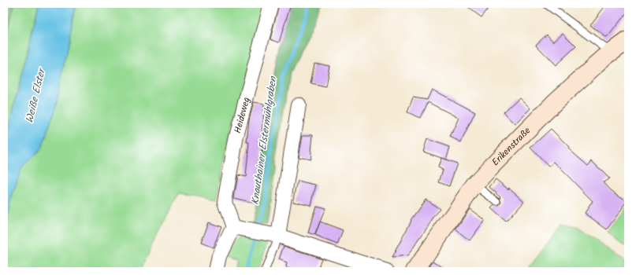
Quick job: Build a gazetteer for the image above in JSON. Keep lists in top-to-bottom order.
{
  "streets": {
    "street": ["Heideweg", "Erikenstraße"]
  },
  "water": ["Weiße Elster", "Knauthainer Elstermühlgraben"]
}
